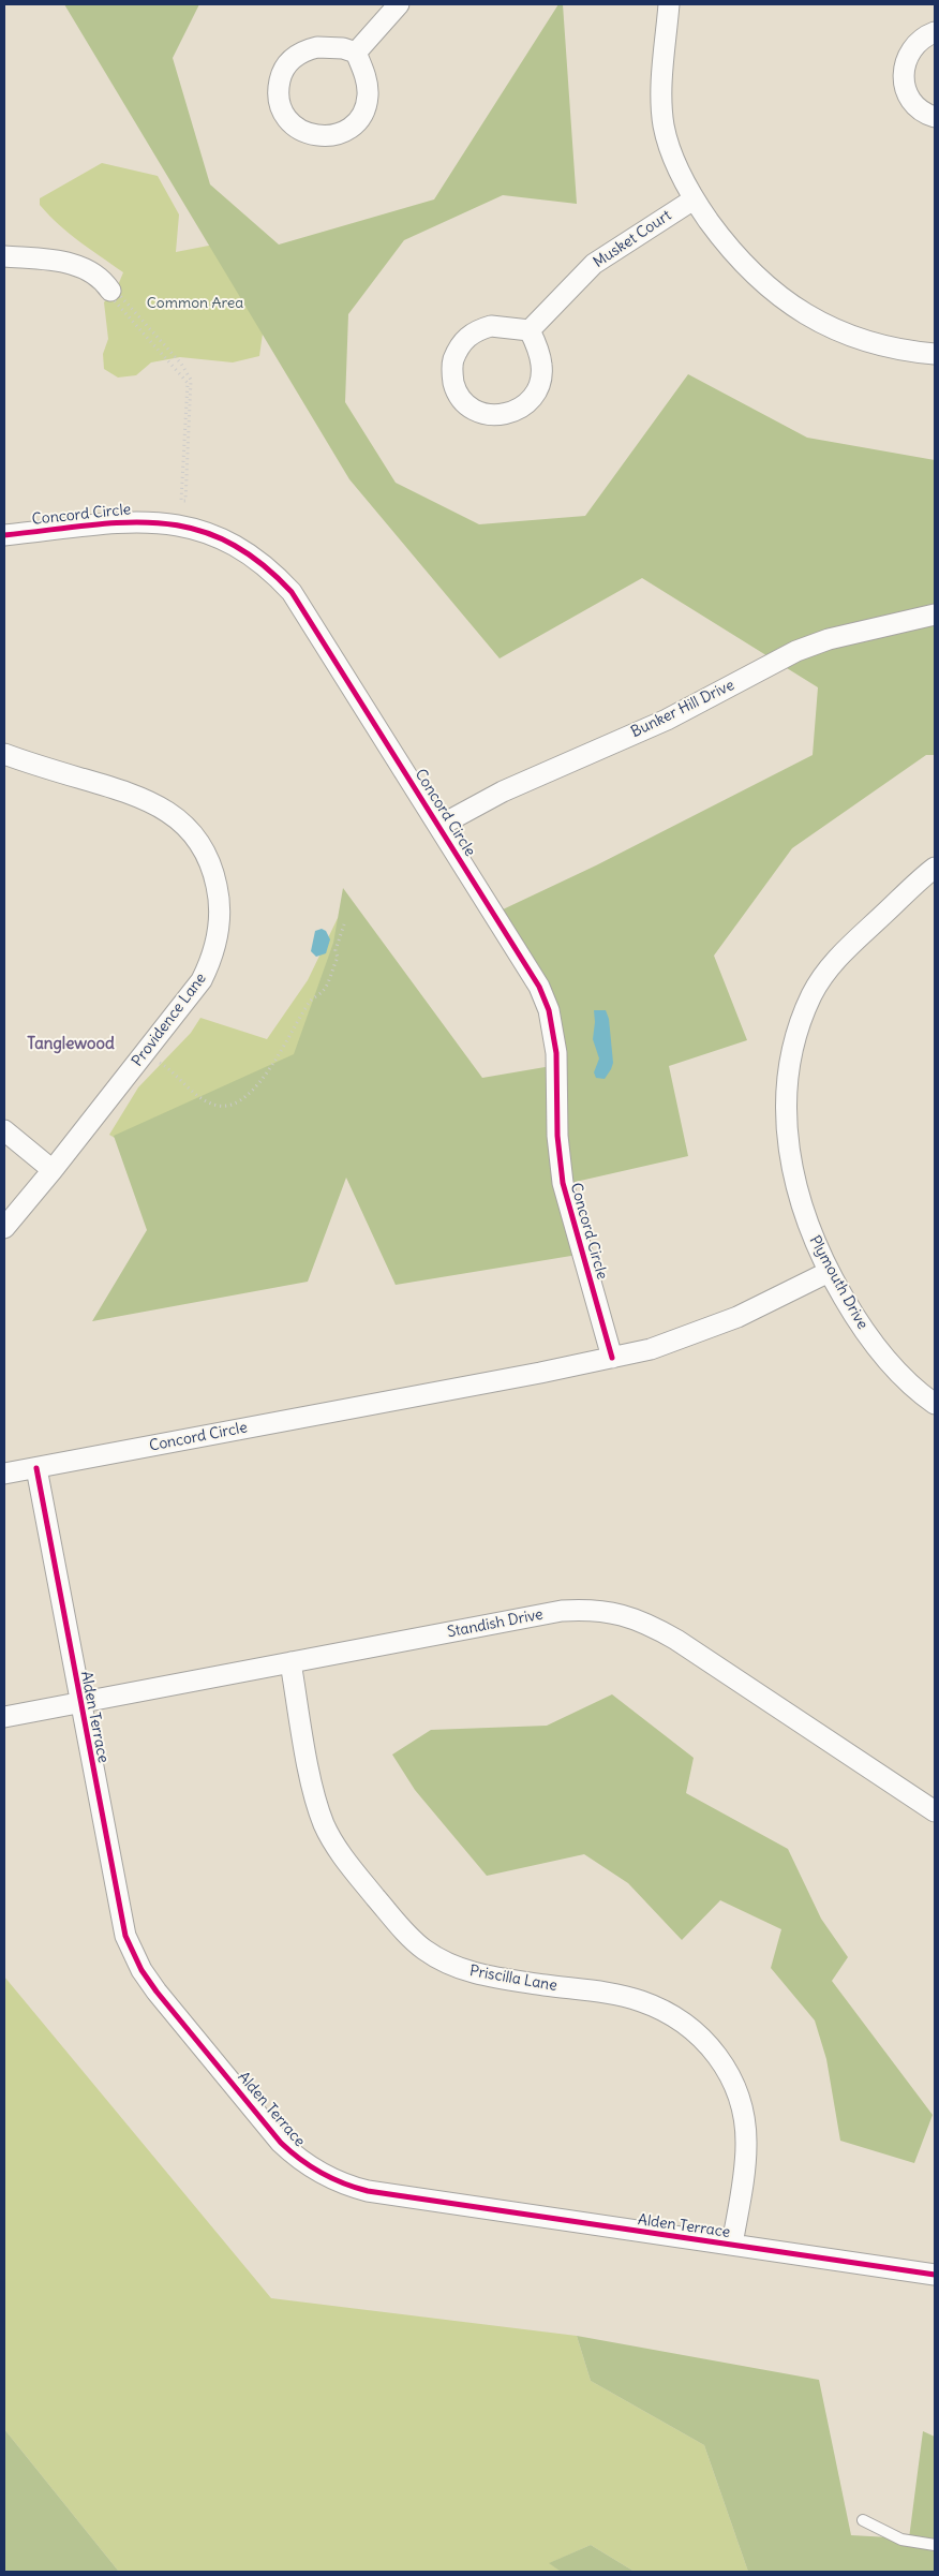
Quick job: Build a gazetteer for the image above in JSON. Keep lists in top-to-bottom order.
{
  "streets": {
    "street": [
      "Musket Court",
      "Concord Circle",
      "Bunker Hill Drive",
      "Providence Lane",
      "Plymouth Drive",
      "Standish Drive",
      "Alden Terrace",
      "Priscilla Lane"
    ]
  },
  "crossings": [
    ["Concord Circle", "Bunker Hill Drive"],
    ["Concord Circle", "Plymouth Drive"],
    ["Concord Circle", "Alden Terrace"],
    ["Standish Drive", "Alden Terrace"],
    ["Standish Drive", "Priscilla Lane"],
    ["Alden Terrace", "Priscilla Lane"]
  ],
  "districts": ["Tanglewood"],
  "parks": ["Common Area"]
}
